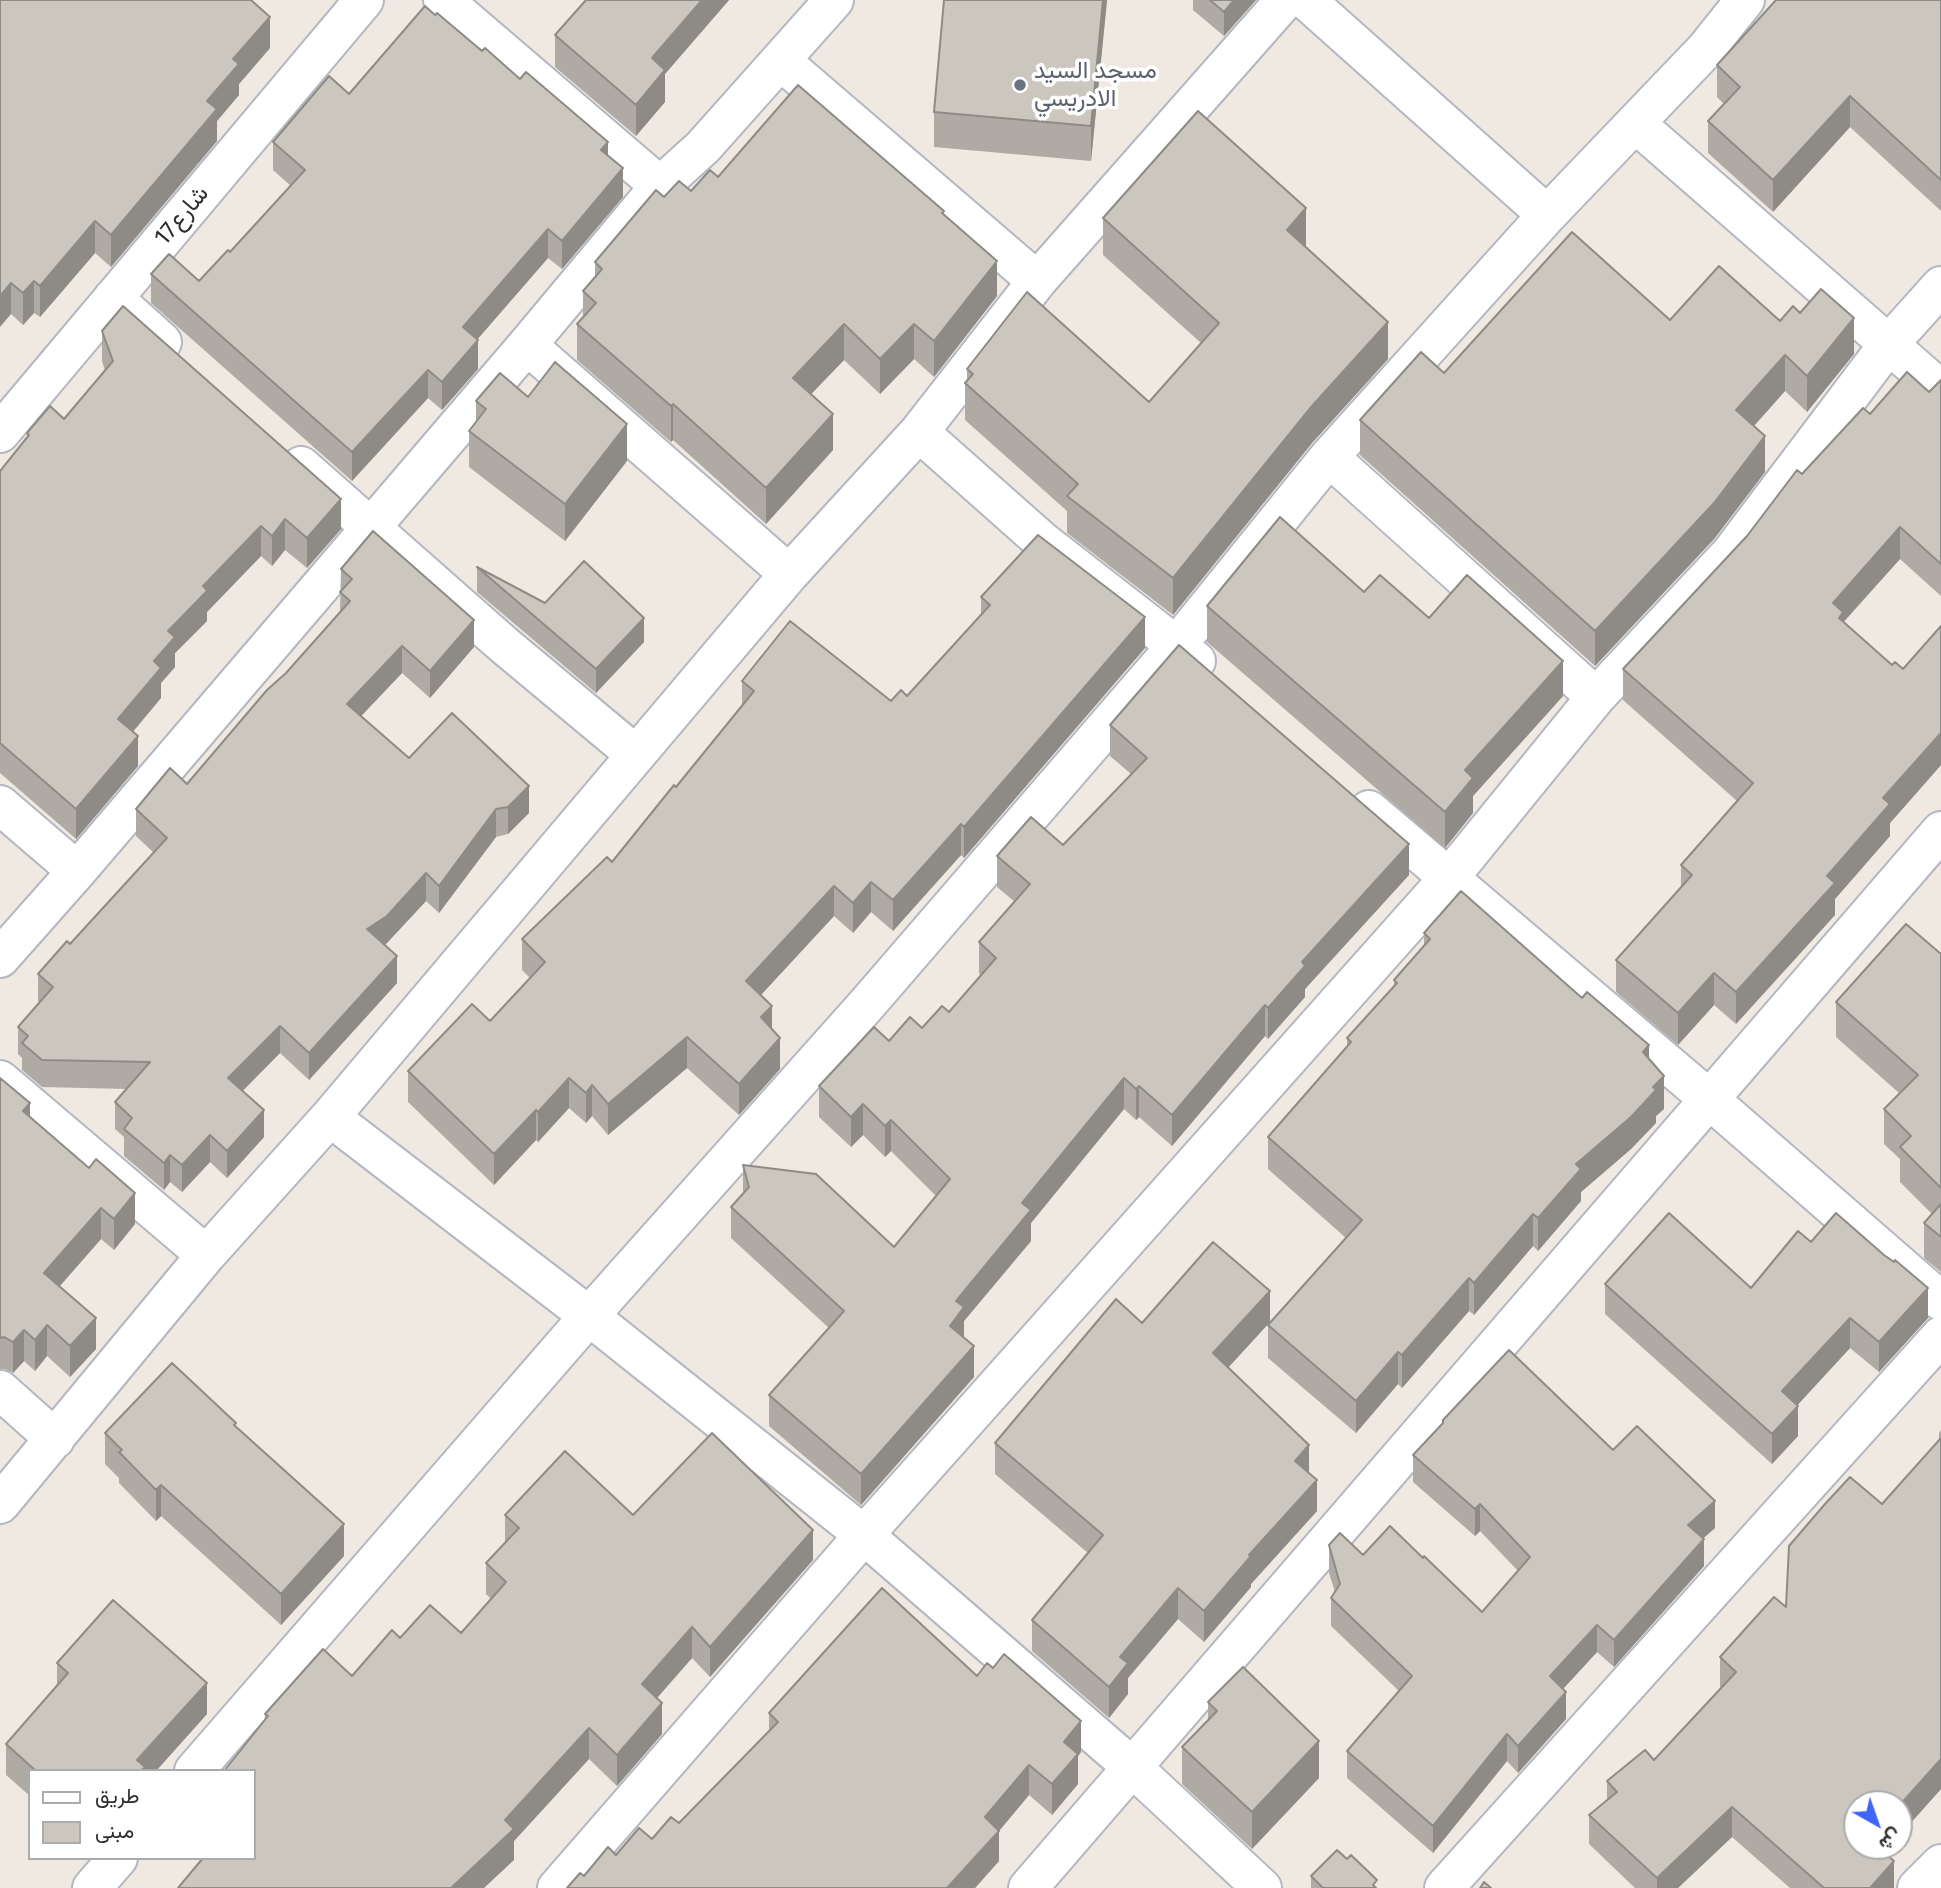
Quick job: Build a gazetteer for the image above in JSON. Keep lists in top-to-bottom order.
{
  "streets": {
    "street": ["شارع17"]
  },
  "places": ["مسجد السيد الادريسي"],
  "legend": ["طريق", "مبنى"],
  "north": "bottom right"
}
